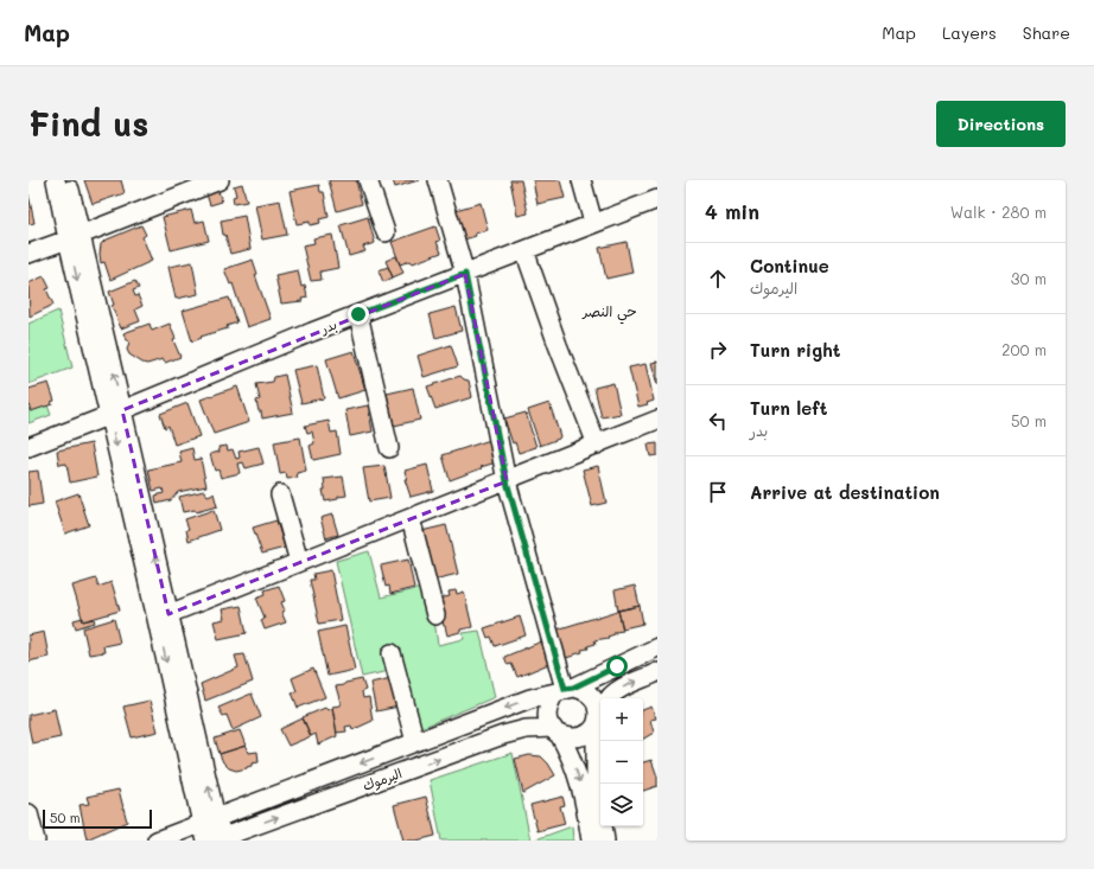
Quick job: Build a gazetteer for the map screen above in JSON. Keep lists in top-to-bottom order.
{
  "streets": {
    "street": ["بدر", "اليرموك"]
  },
  "districts": ["حي النصر"],
  "scale_bar": "50 m",
  "page": {
    "header": "Map",
    "nav": ["Map", "Layers", "Share"],
    "buttons": "Directions",
    "title": "Find us",
    "heading": ["4 min", "Walk · 280 m"],
    "list": [
      ["Continue", "اليرموك", "30 m"],
      ["Turn right", "200 m"],
      ["Turn left", "بدر", "50 m"],
      "Arrive at destination"
    ],
    "map_buttons": ["+", "−"],
    "scale": "50 m"
  }
}
